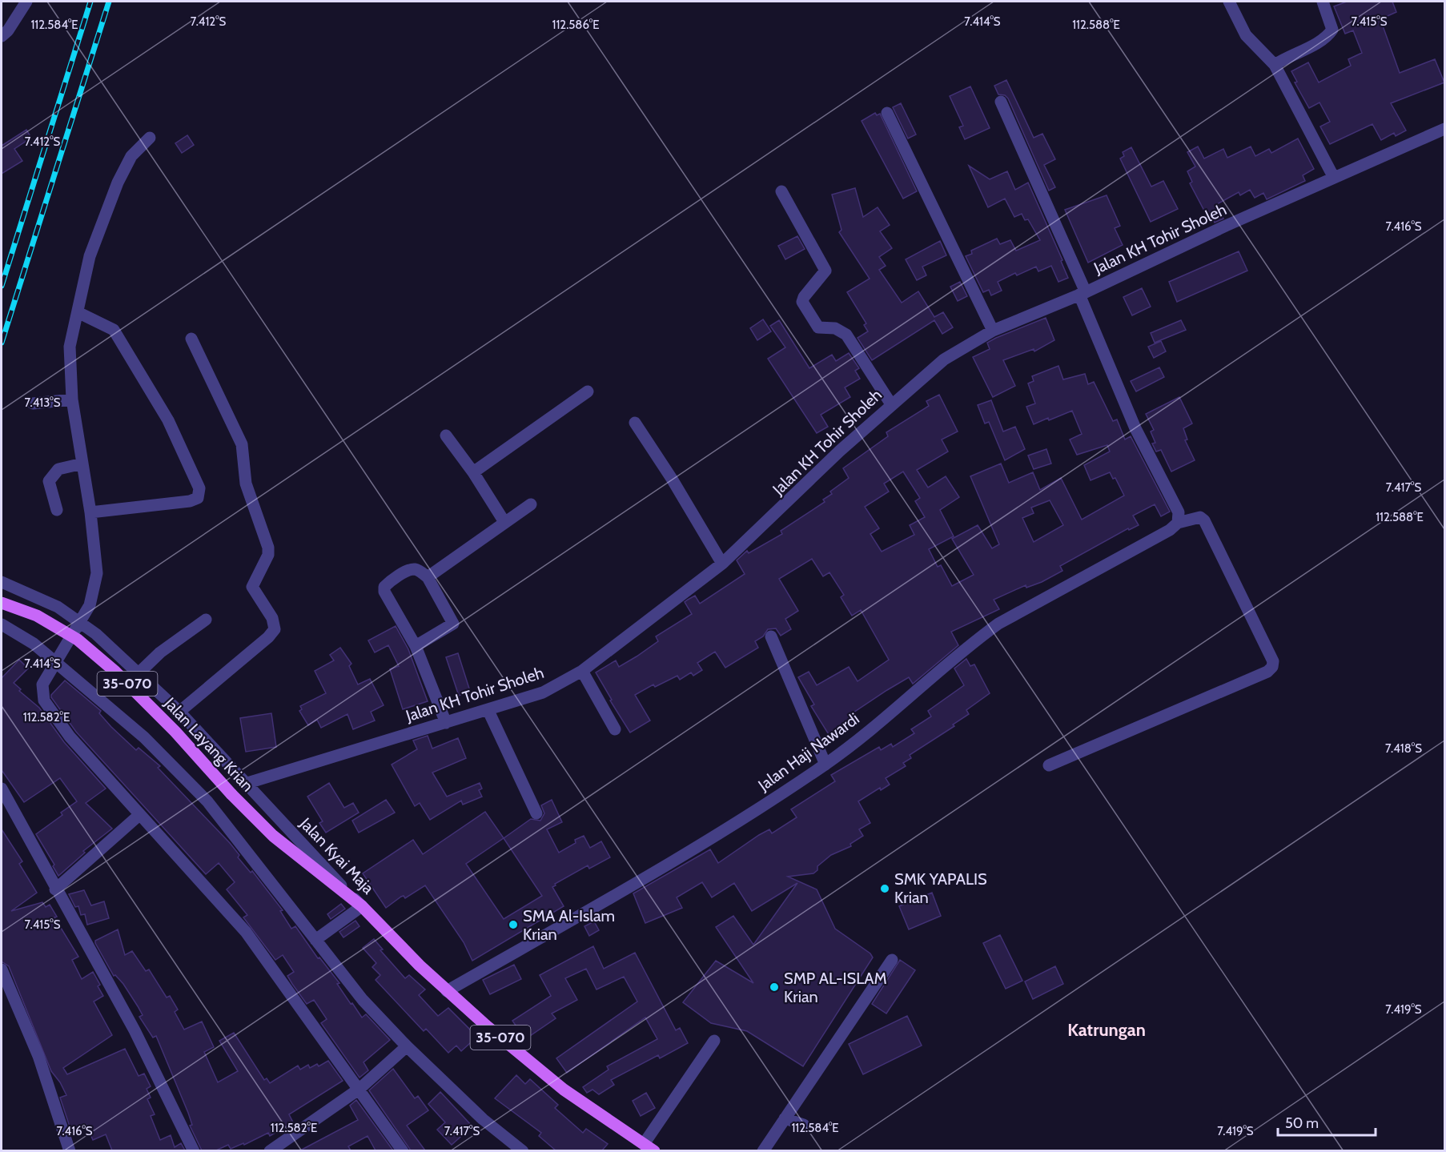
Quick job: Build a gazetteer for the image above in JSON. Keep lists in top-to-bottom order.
{
  "streets": {
    "main road": ["35-070", "Jalan Layang Krian", "Jalan Kyai Maja"],
    "street": ["Jalan KH Tohir Sholeh", "Jalan Haji Nawardi"]
  },
  "crossings": [
    ["Jalan KH Tohir Sholeh", "Jalan Kyai Maja"],
    ["Jalan Layang Krian", "Jalan Kyai Maja"],
    ["Jalan Haji Nawardi", "Jalan Kyai Maja"]
  ],
  "districts": ["Katrungan"],
  "places": ["SMK YAPALIS Krian", "SMA Al-Islam Krian", "SMP AL-ISLAM Krian"],
  "scale_bar": "50 m",
  "coordinates": [
    "7.412°S",
    "7.414°S",
    "7.415°S",
    "112.584°E",
    "112.586°E",
    "112.588°E",
    "7.416°S",
    "7.413°S",
    "7.417°S",
    "112.582°E",
    "7.418°S",
    "7.419°S"
  ]
}
